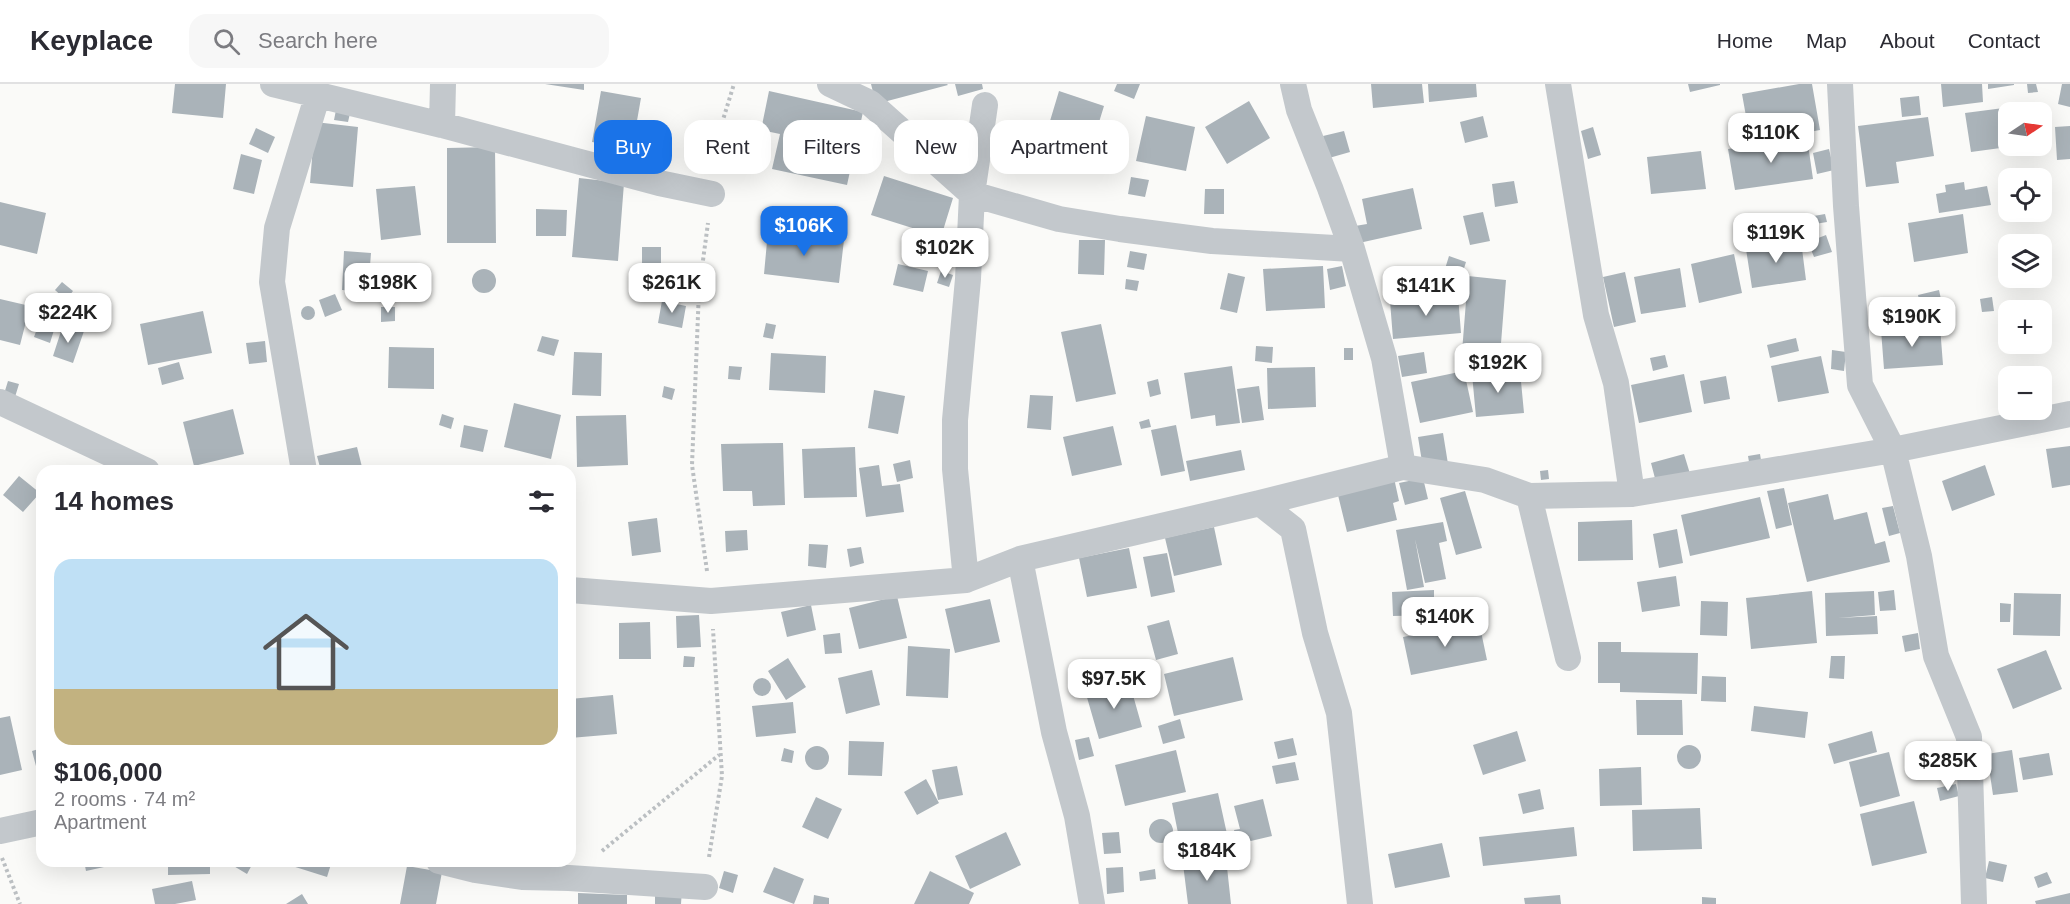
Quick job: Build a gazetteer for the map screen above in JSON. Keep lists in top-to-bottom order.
{
  "north": "right",
  "page": {
    "header": "Keyplace",
    "search": "Search here",
    "nav": [
      "Home",
      "Map",
      "About",
      "Contact"
    ],
    "map_buttons": ["+", "−"],
    "price": [
      "$110K",
      "$106K",
      "$119K",
      "$102K",
      "$198K",
      "$261K",
      "$141K",
      "$224K",
      "$190K",
      "$192K",
      "$140K",
      "$97.5K",
      "$285K",
      "$184K"
    ],
    "chip": [
      "Buy",
      "Rent",
      "Filters",
      "New",
      "Apartment"
    ],
    "heading": "14 homes",
    "list": [
      {
        "name": "$106,000",
        "note": "2 rooms · 74 m² · Apartment"
      }
    ]
  }
}
